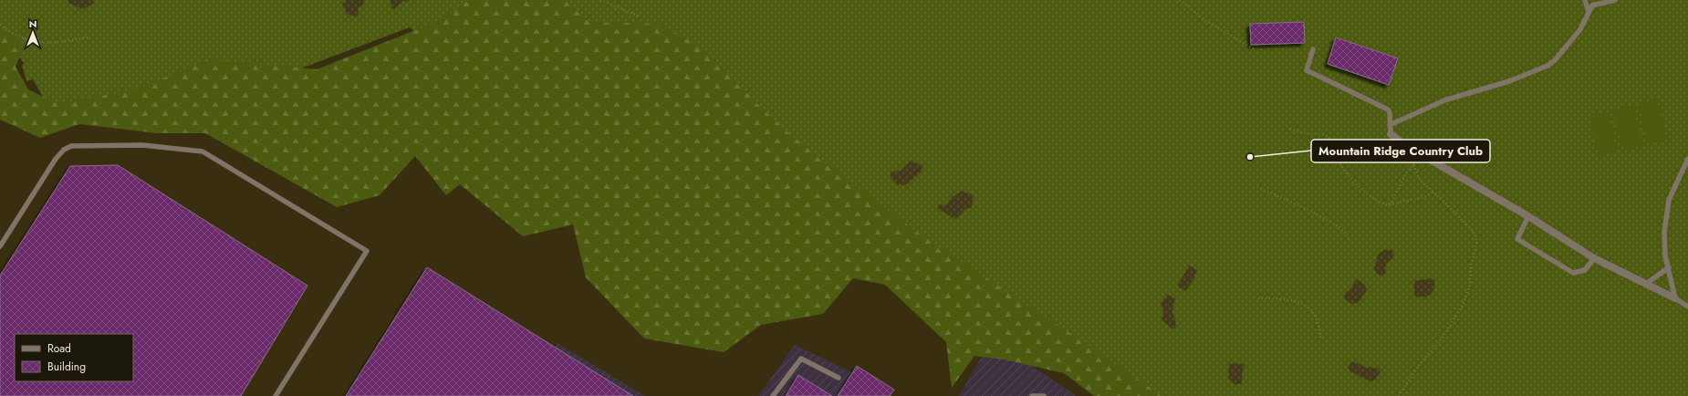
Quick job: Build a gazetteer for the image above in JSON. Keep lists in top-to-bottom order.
{
  "places": ["Mountain Ridge Country Club"],
  "legend": ["Road", "Building"],
  "north": "top"
}
